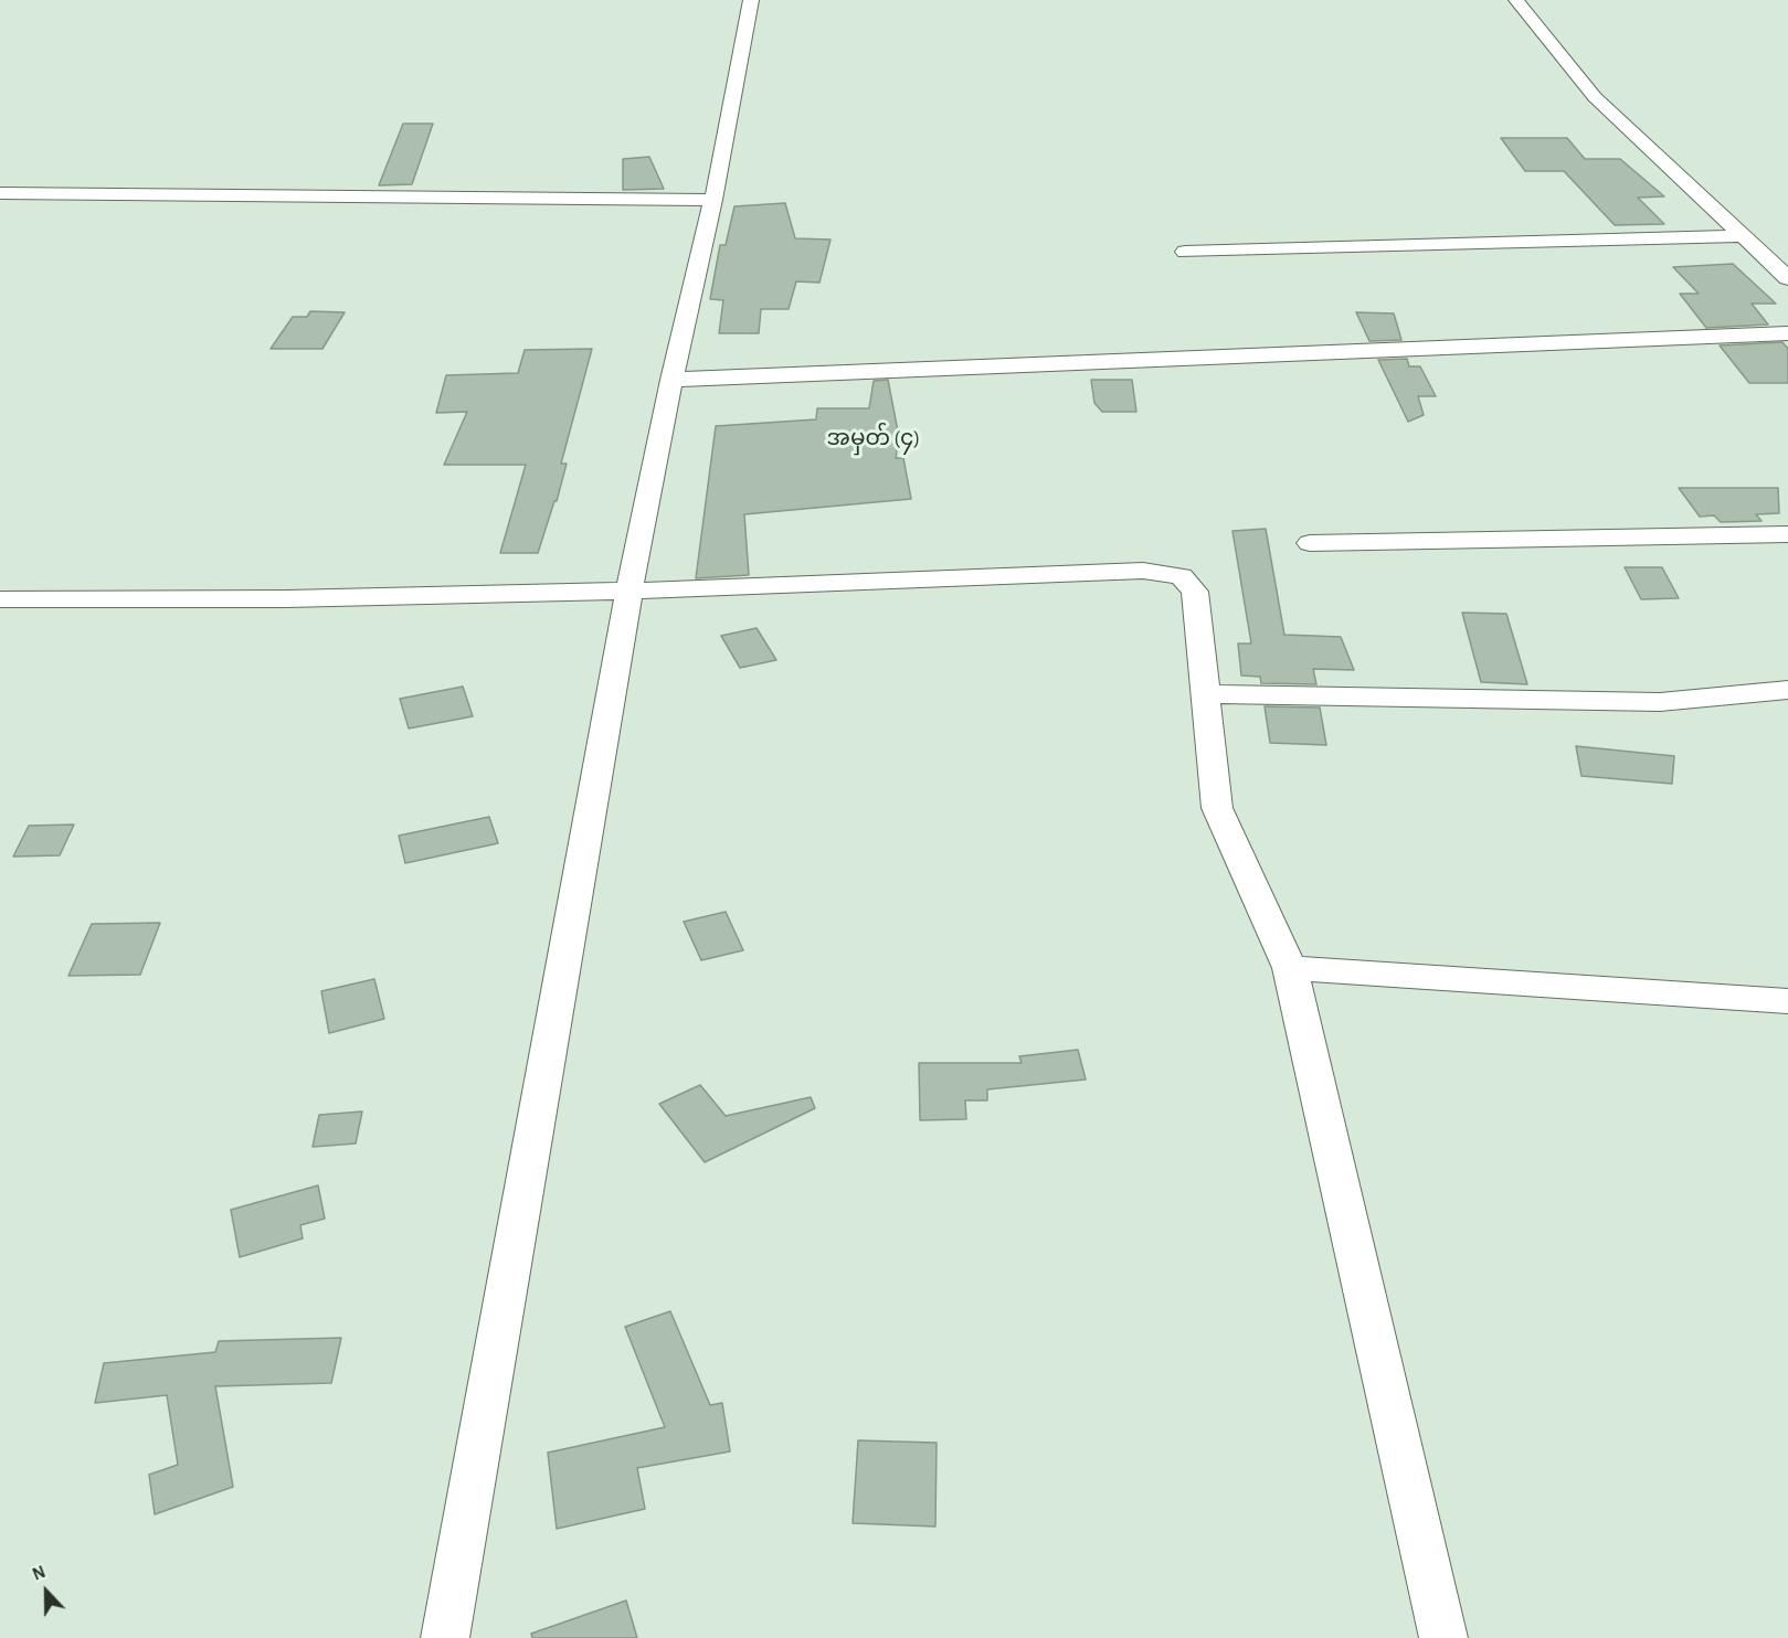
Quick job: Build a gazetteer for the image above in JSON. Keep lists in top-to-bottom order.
{
  "districts": ["အမှတ် (၄)"],
  "north": "top"
}
